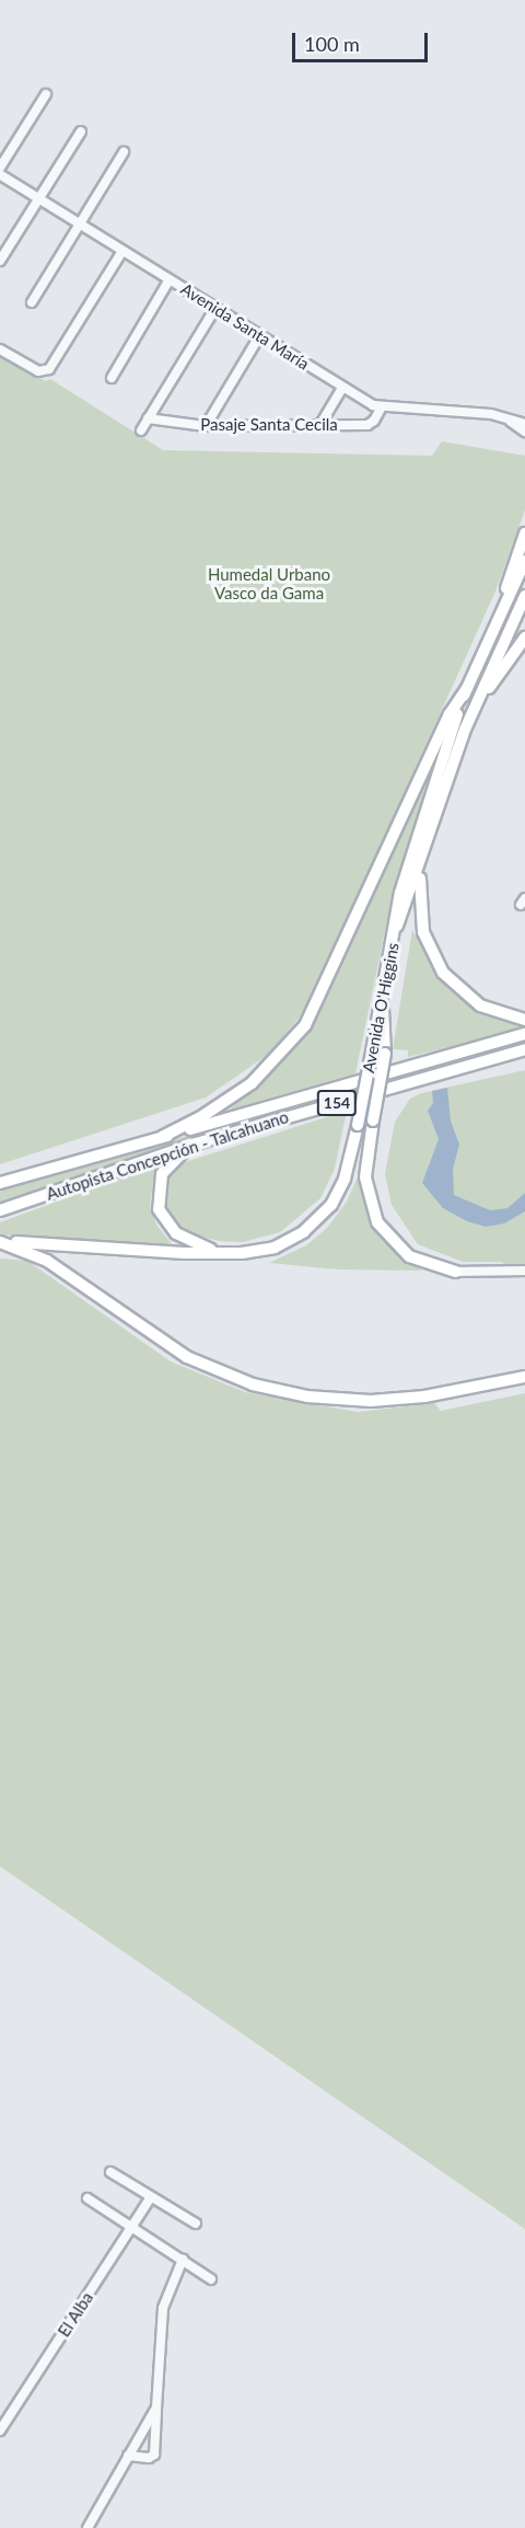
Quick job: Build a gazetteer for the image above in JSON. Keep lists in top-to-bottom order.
{
  "streets": {
    "main road": ["Avenida O'Higgins", "154", "Autopista Concepción - Talcahuano"],
    "street": ["Avenida Santa María", "Pasaje Santa Cecila", "El Alba"]
  },
  "crossings": [
    ["Avenida Santa María", "Pasaje Santa Cecila"]
  ],
  "parks": ["Humedal Urbano Vasco da Gama"],
  "scale_bar": "100 m"
}
